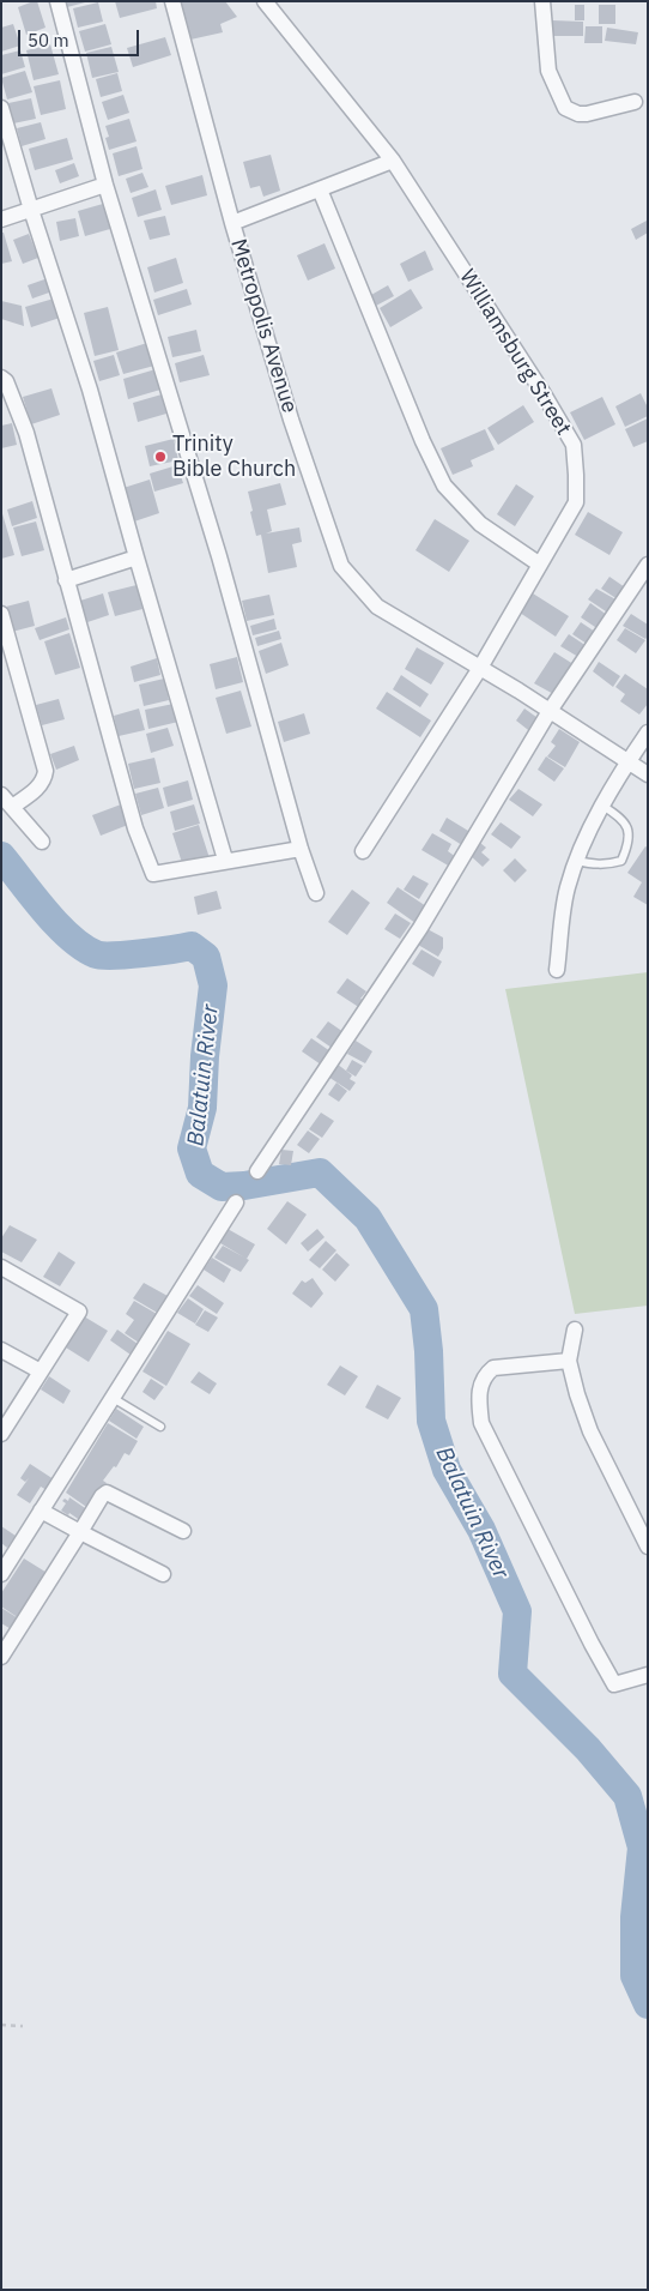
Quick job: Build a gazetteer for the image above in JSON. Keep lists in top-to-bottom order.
{
  "streets": {
    "street": ["Metropolis Avenue", "Williamsburg Street"]
  },
  "crossings": [
    ["Metropolis Avenue", "Williamsburg Street"]
  ],
  "water": ["Balatuin River"],
  "places": ["Trinity Bible Church"],
  "scale_bar": "50 m"
}
